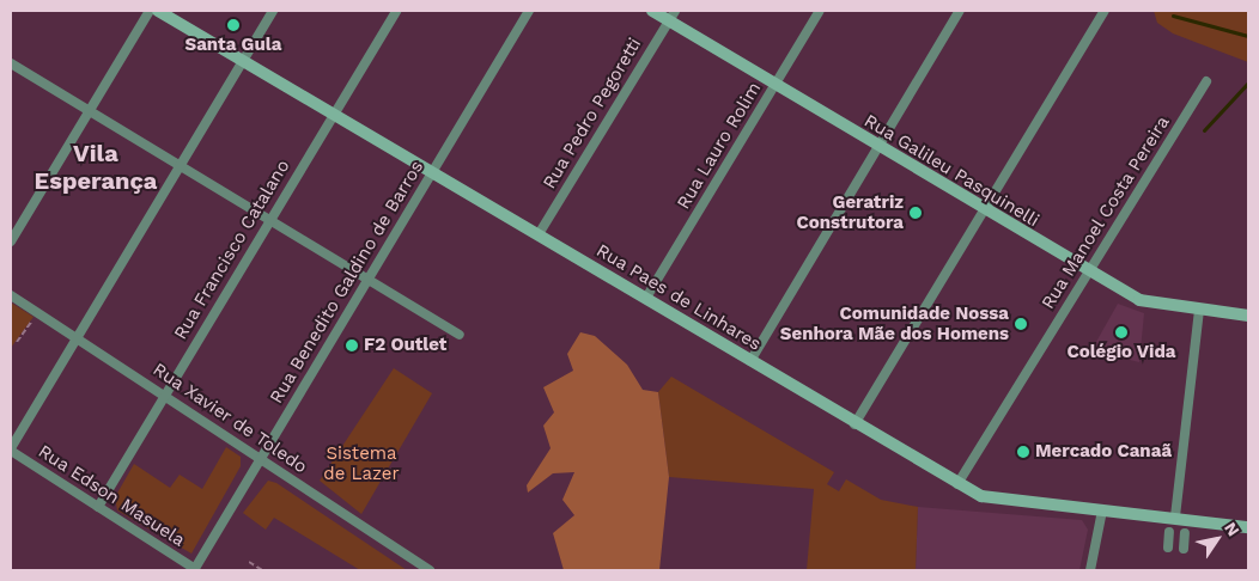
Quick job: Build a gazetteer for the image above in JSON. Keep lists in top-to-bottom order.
{
  "streets": {
    "street": [
      "Rua Pedro Pegoretti",
      "Rua Lauro Rolim",
      "Rua Galileu Pasquinelli",
      "Rua Manoel Costa Pereira",
      "Rua Francisco Catalano",
      "Rua Benedito Galdino de Barros",
      "Rua Paes de Linhares",
      "Rua Xavier de Toledo",
      "Rua Edson Masuela"
    ]
  },
  "crossings": [
    ["Rua Pedro Pegoretti", "Rua Galileu Pasquinelli"],
    ["Rua Pedro Pegoretti", "Rua Paes de Linhares"],
    ["Rua Lauro Rolim", "Rua Galileu Pasquinelli"],
    ["Rua Lauro Rolim", "Rua Paes de Linhares"],
    ["Rua Galileu Pasquinelli", "Rua Manoel Costa Pereira"],
    ["Rua Manoel Costa Pereira", "Rua Paes de Linhares"],
    ["Rua Francisco Catalano", "Rua Paes de Linhares"],
    ["Rua Francisco Catalano", "Rua Xavier de Toledo"],
    ["Rua Francisco Catalano", "Rua Edson Masuela"],
    ["Rua Benedito Galdino de Barros", "Rua Paes de Linhares"],
    ["Rua Benedito Galdino de Barros", "Rua Xavier de Toledo"],
    ["Rua Benedito Galdino de Barros", "Rua Edson Masuela"]
  ],
  "districts": ["Vila Esperança"],
  "parks": ["Sistema de Lazer"],
  "places": [
    "Santa Gula",
    "Geratriz Construtora",
    "Comunidade Nossa Senhora Mãe dos Homens",
    "Colégio Vida",
    "F2 Outlet",
    "Mercado Canaã"
  ],
  "north": "top right"
}
